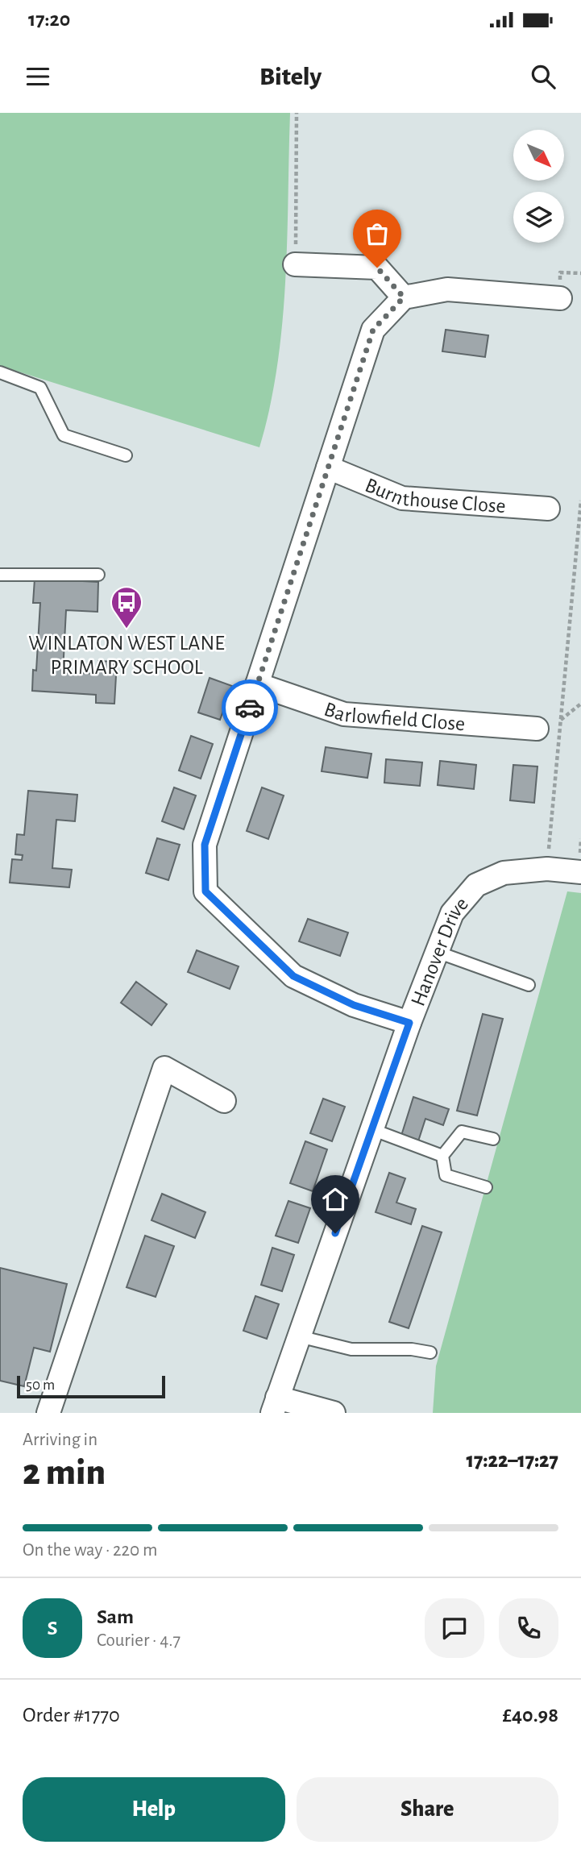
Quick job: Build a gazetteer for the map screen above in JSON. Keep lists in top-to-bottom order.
{
  "streets": {
    "street": ["Burnthouse Close", "Barlowfield Close", "Hanover Drive"]
  },
  "places": {
    "bus stop": ["WINLATON WEST LANE PRIMARY SCHOOL"]
  },
  "scale_bar": "50 m",
  "north": "bottom right",
  "page": {
    "status": "17:20",
    "header": "Bitely",
    "scale": "50 m",
    "heading": ["2 min", "Arriving in", "17:22–17:27"],
    "panel": [
      "Sam",
      "Courier · 4.7",
      "Order #1770",
      "£40.98"
    ],
    "bar": "On the way · 220 m",
    "round": "S",
    "buttons": ["Help", "Share"]
  }
}
